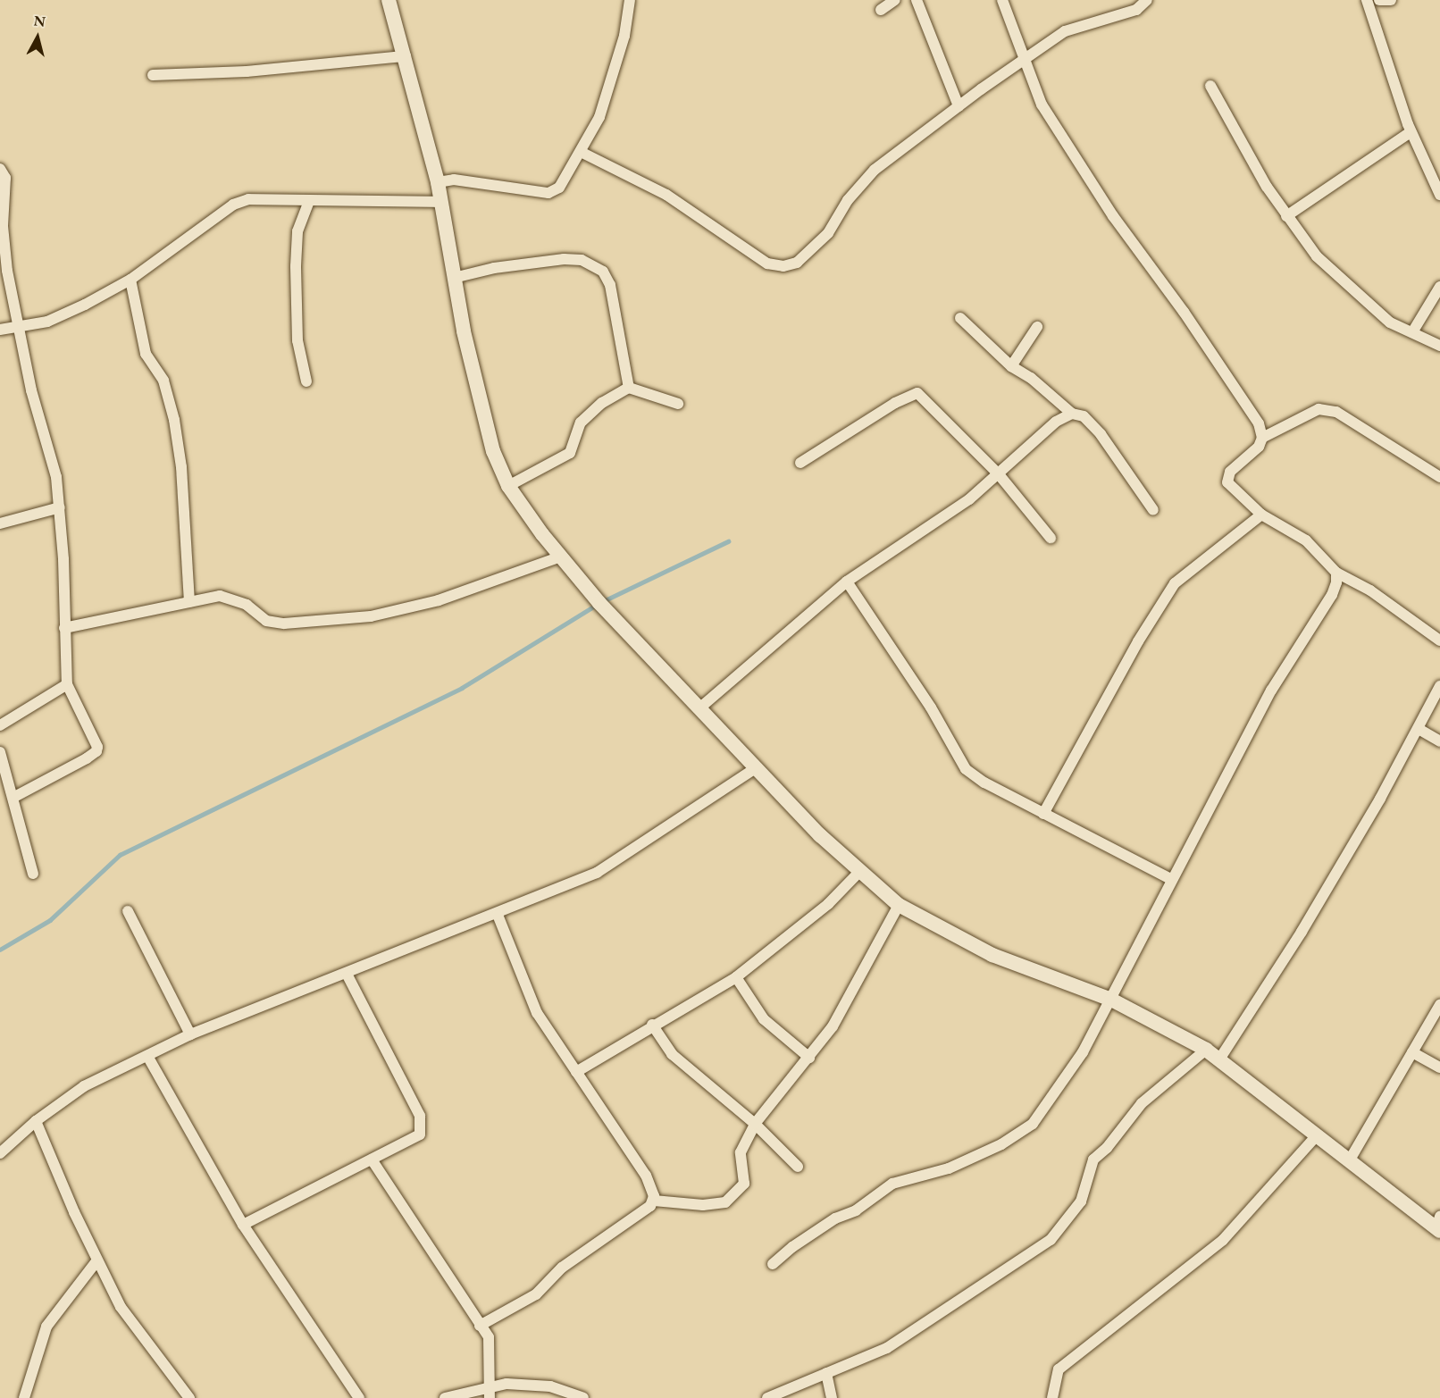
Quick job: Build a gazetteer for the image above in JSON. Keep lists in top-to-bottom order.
{
  "north": "top"
}
